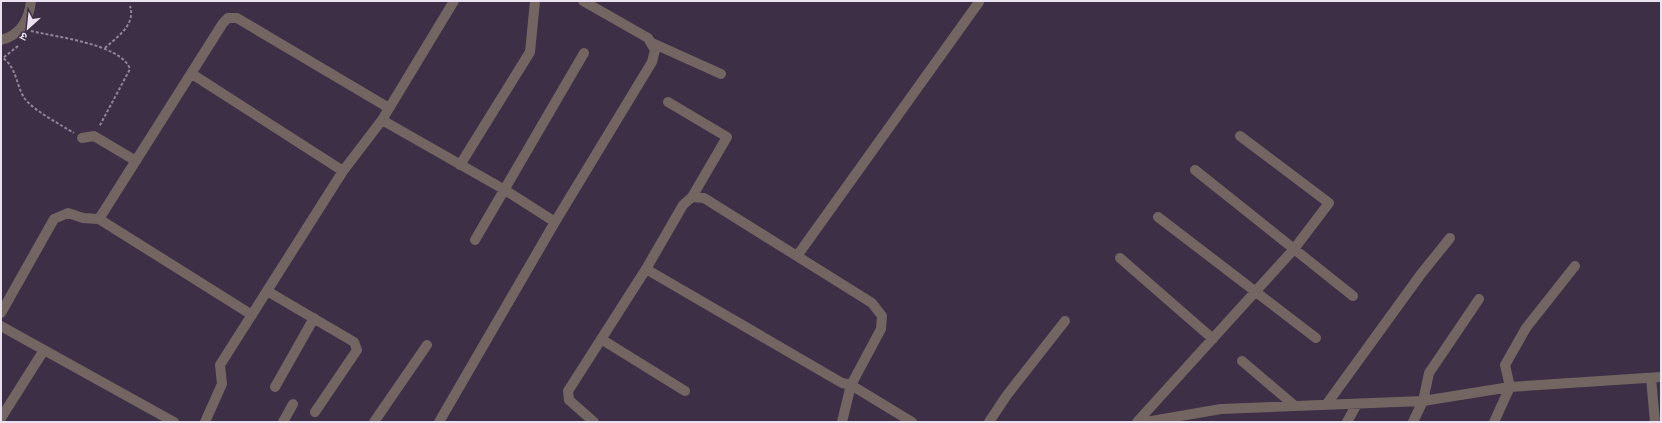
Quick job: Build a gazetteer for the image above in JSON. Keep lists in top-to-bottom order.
{
  "north": "bottom left"
}
